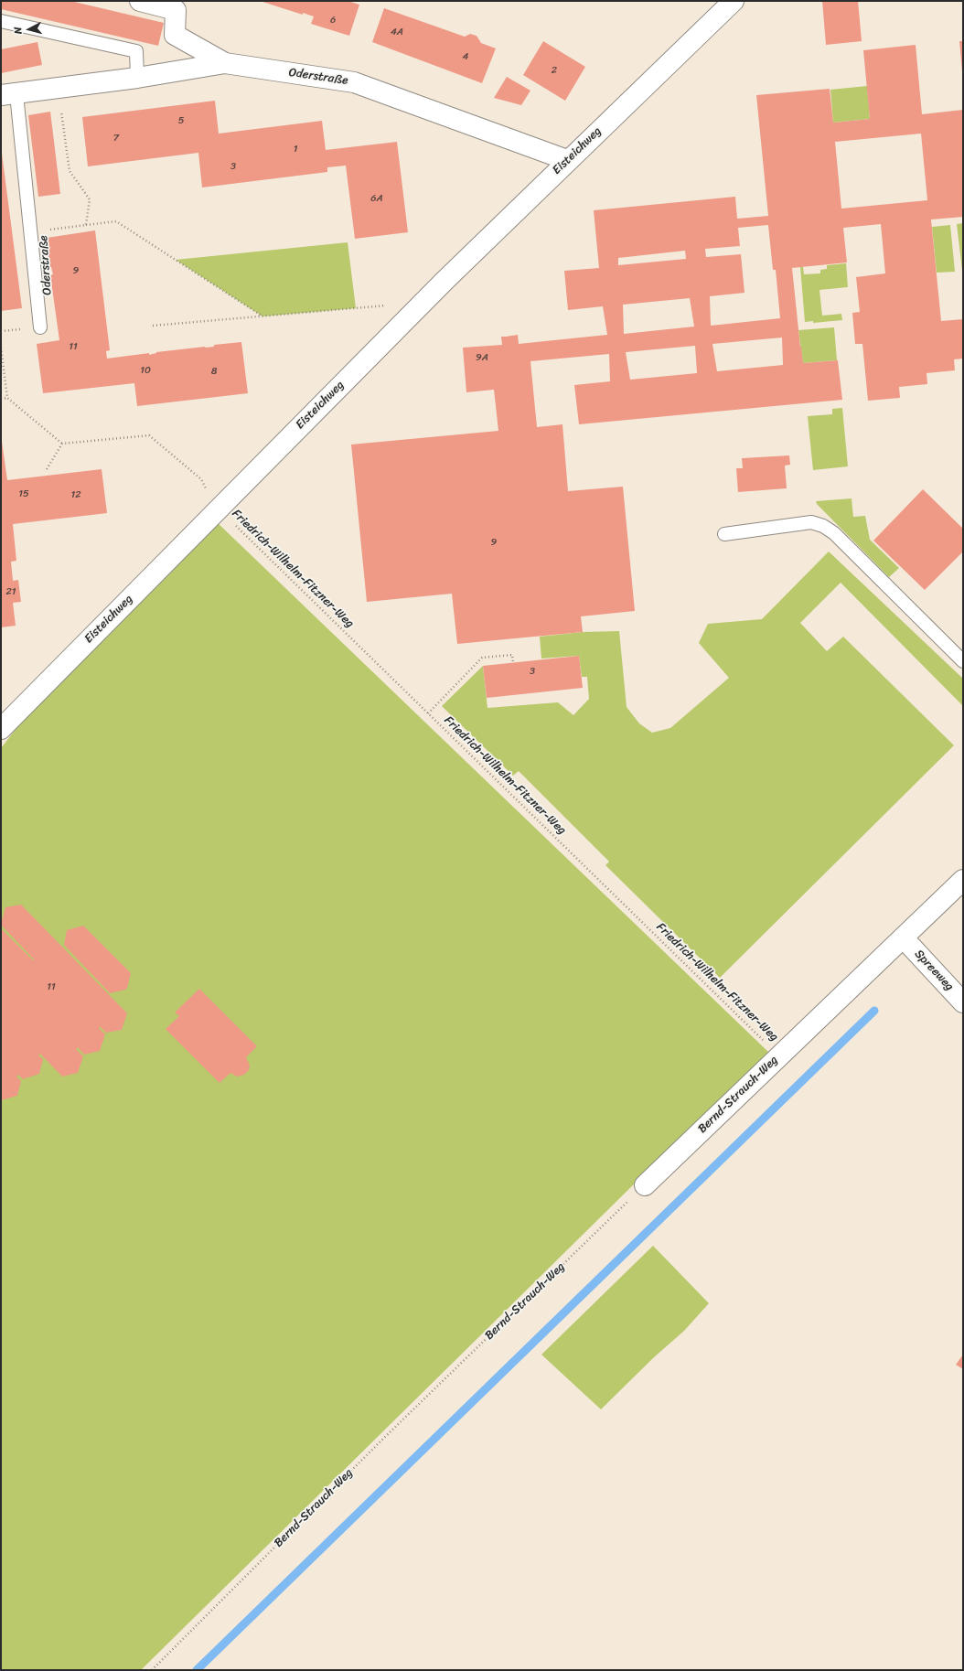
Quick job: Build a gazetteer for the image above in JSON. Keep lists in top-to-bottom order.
{
  "streets": {
    "street": [
      "Oderstraße",
      "Eisteichweg",
      "Spreeweg",
      "Bernd-Strauch-Weg"
    ],
    "path": ["Friedrich-Wilhelm-Fitzner-Weg"]
  },
  "crossings": [
    ["Oderstraße", "Eisteichweg"],
    ["Eisteichweg", "Friedrich-Wilhelm-Fitzner-Weg"],
    ["Friedrich-Wilhelm-Fitzner-Weg", "Bernd-Strauch-Weg"],
    ["Spreeweg", "Bernd-Strauch-Weg"]
  ],
  "house_numbers": [
    "6",
    "4A",
    "4",
    "2",
    "5",
    "7",
    "1",
    "3",
    "6A",
    "9",
    "11",
    "9A",
    "10",
    "8",
    "15",
    "12",
    "9",
    "21",
    "3",
    "11"
  ],
  "north": "left"
}
